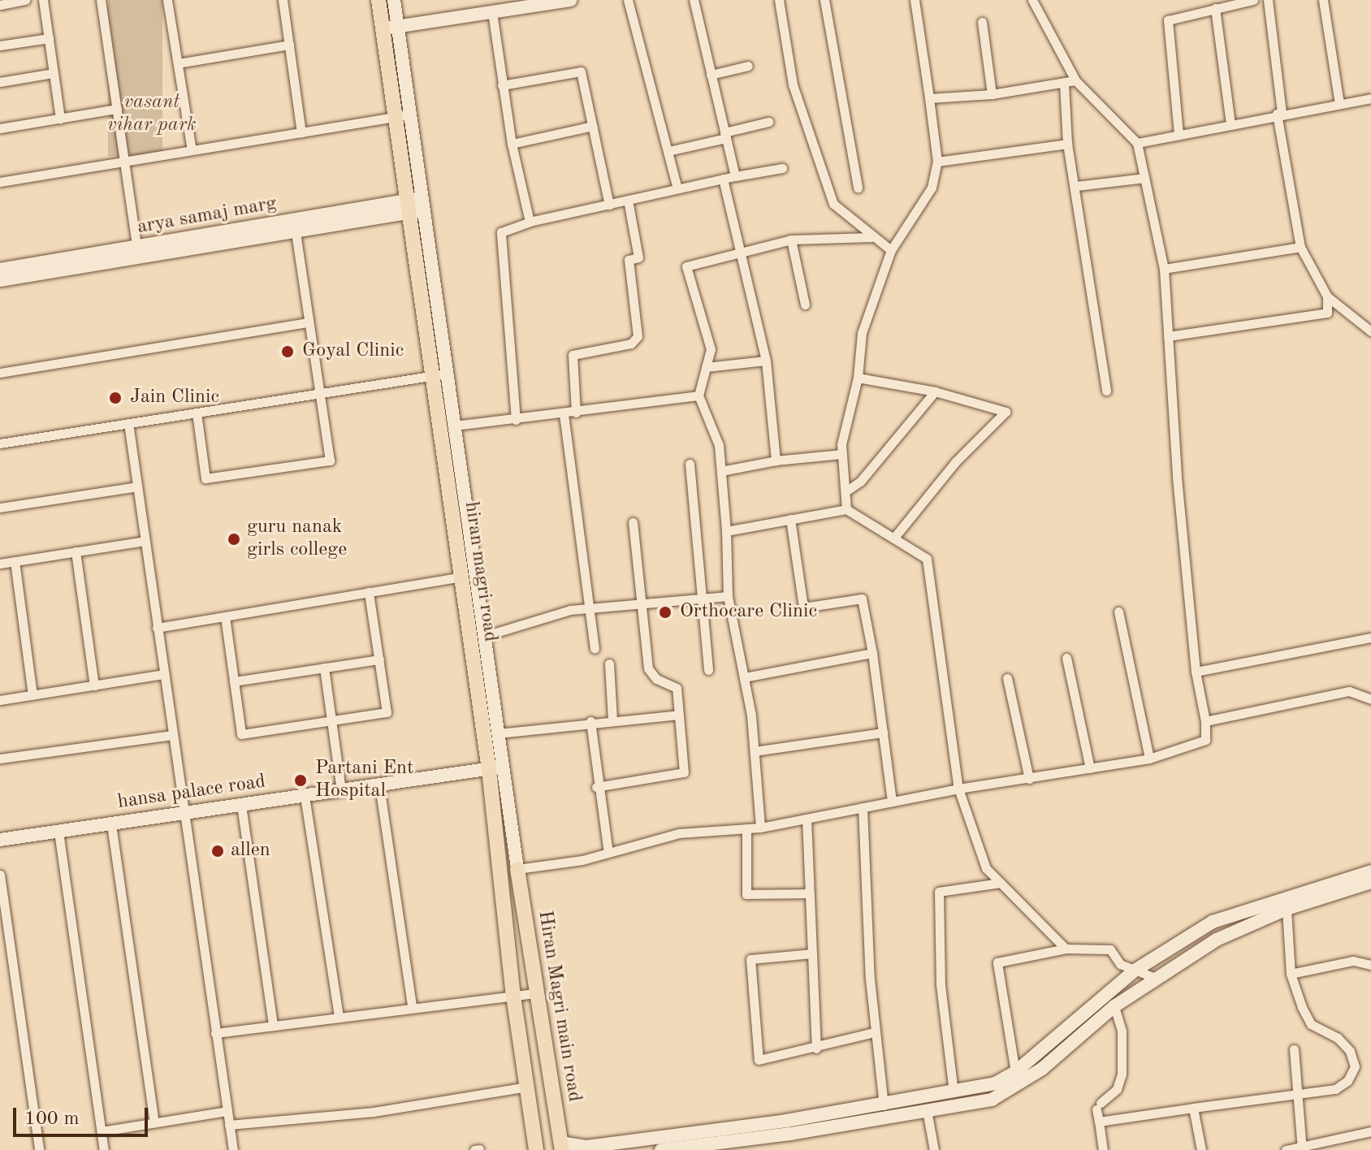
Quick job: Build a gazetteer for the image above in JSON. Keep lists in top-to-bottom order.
{
  "streets": {
    "main road": ["hiran magri road", "Hiran Magri main road"],
    "street": ["arya samaj marg", "hansa palace road"]
  },
  "crossings": [
    ["arya samaj marg", "hiran magri road"],
    ["hiran magri road", "hansa palace road"]
  ],
  "parks": ["vasant vihar park"],
  "places": [
    "Goyal Clinic",
    "Jain Clinic",
    "guru nanak girls college",
    "Orthocare Clinic",
    "Partani Ent Hospital",
    "allen"
  ],
  "scale_bar": "100 m"
}
